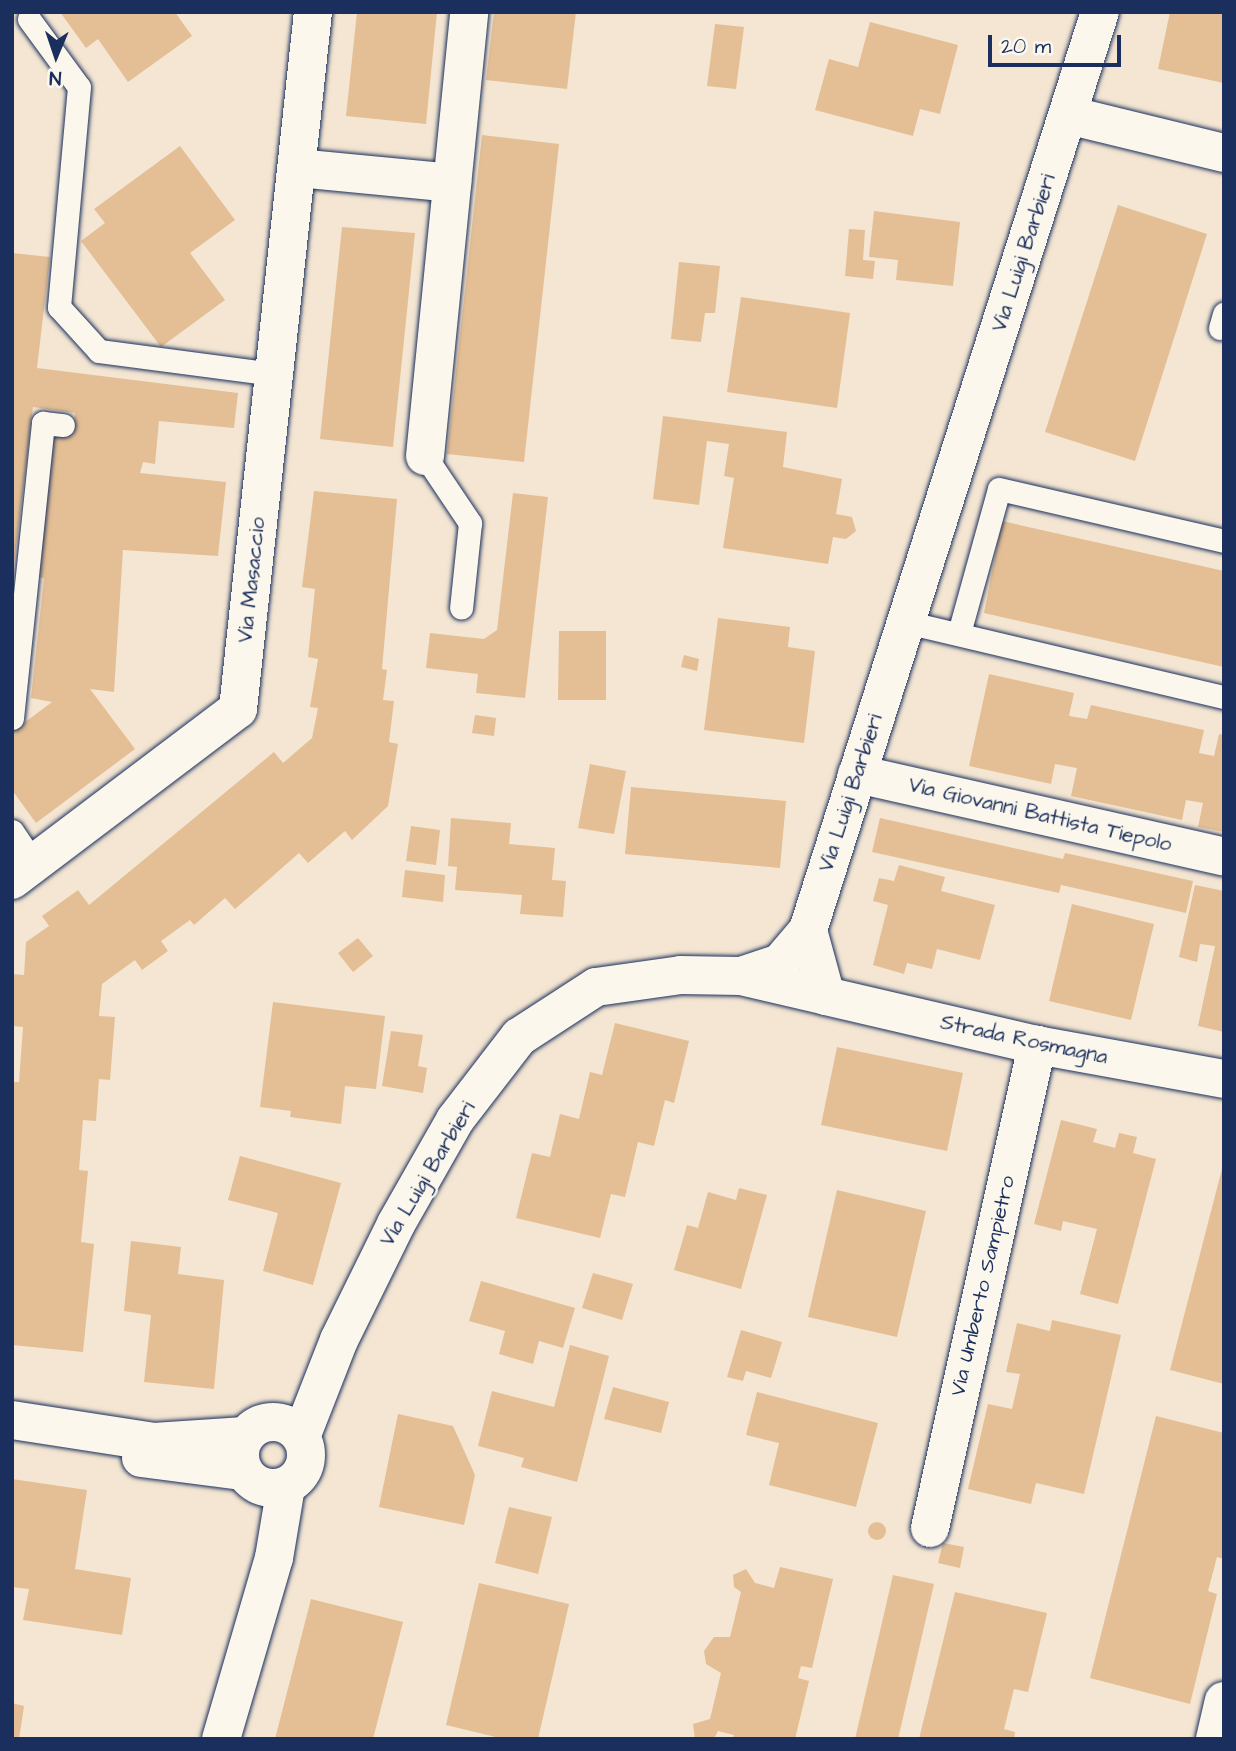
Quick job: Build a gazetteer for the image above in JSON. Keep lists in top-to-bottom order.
{
  "streets": {
    "street": [
      "Via Luigi Barbieri",
      "Via Masaccio",
      "Via Giovanni Battista Tiepolo",
      "Strada Rosmagna",
      "Via Umberto Sampietro"
    ]
  },
  "crossings": [
    ["Via Luigi Barbieri", "Via Giovanni Battista Tiepolo"],
    ["Via Luigi Barbieri", "Strada Rosmagna"],
    ["Strada Rosmagna", "Via Umberto Sampietro"]
  ],
  "scale_bar": "20 m",
  "north": "bottom"
}
